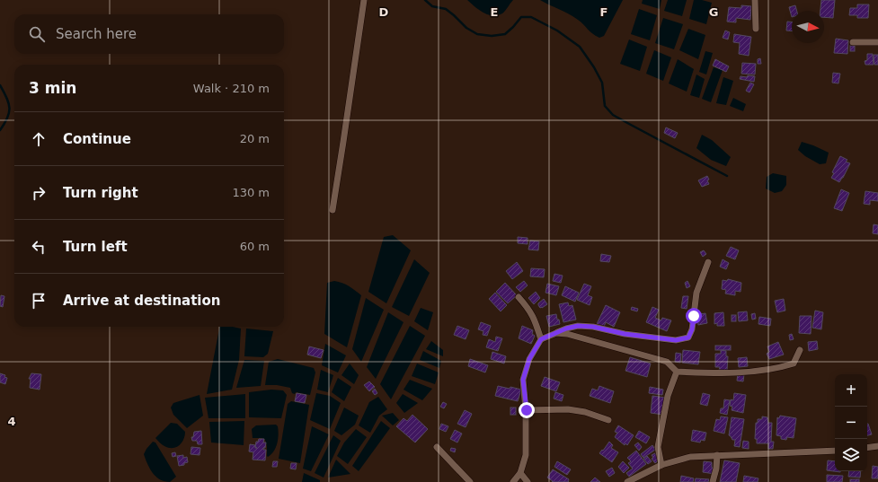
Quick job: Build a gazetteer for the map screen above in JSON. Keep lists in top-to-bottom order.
{
  "north": "right",
  "page": {
    "search": "Search here",
    "heading": ["3 min", "Walk · 210 m"],
    "list": [
      ["Continue", "20 m"],
      ["Turn right", "130 m"],
      ["Turn left", "60 m"],
      "Arrive at destination"
    ],
    "map_buttons": ["+", "−"]
  },
  "grid": {
    "columns": [
      "D",
      "E",
      "F",
      "G"
    ],
    "rows": ["4"]
  }
}
